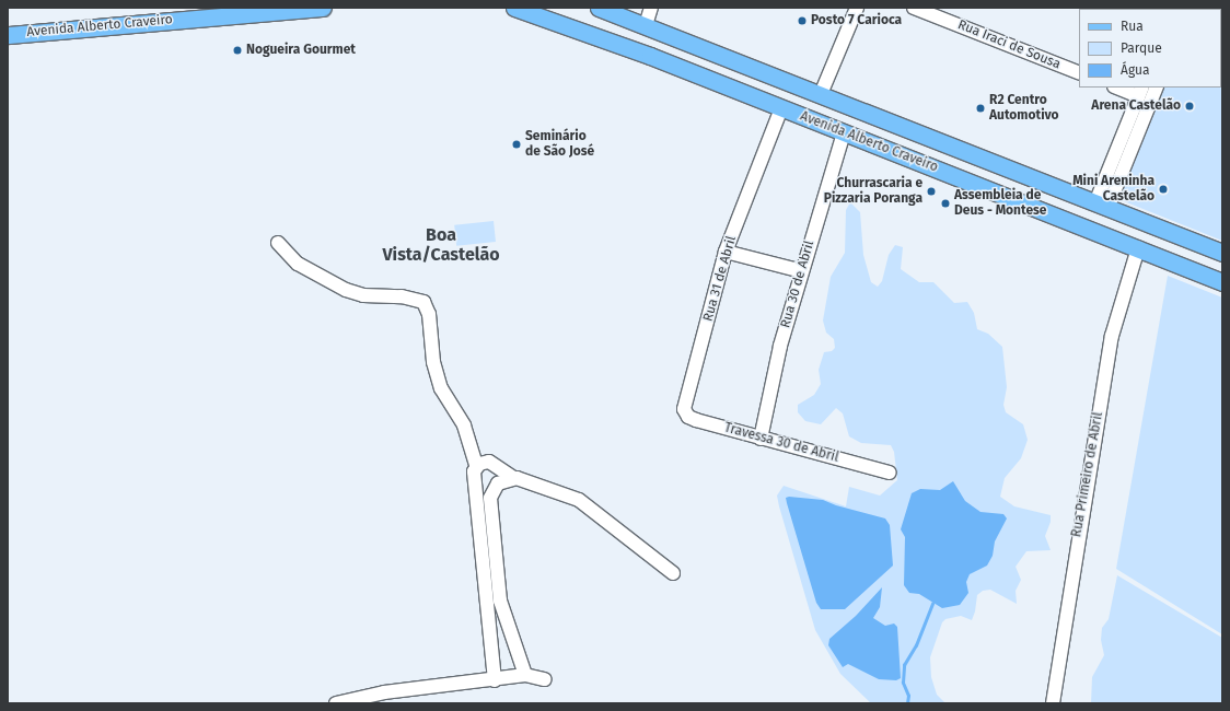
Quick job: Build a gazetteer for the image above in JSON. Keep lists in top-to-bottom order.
{
  "streets": {
    "main road": ["Avenida Alberto Craveiro"],
    "street": [
      "Rua Iraci de Sousa",
      "Rua 31 de Abril",
      "Rua 30 de Abril",
      "Travessa 30 de Abril",
      "Rua Primeiro de Abril"
    ]
  },
  "crossings": [
    ["Avenida Alberto Craveiro", "Rua 31 de Abril"],
    ["Avenida Alberto Craveiro", "Rua 30 de Abril"],
    ["Avenida Alberto Craveiro", "Rua Primeiro de Abril"],
    ["Rua 31 de Abril", "Travessa 30 de Abril"],
    ["Rua 30 de Abril", "Travessa 30 de Abril"]
  ],
  "districts": ["Boa Vista/Castelão"],
  "places": [
    "Posto 7 Carioca",
    "Nogueira Gourmet",
    "Arena Castelão",
    "R2 Centro Automotivo",
    "Seminário de São José",
    "Mini Areninha Castelão",
    "Churrascaria e Pizzaria Poranga",
    "Assembleia de Deus - Montese"
  ],
  "legend": ["Rua", "Parque", "Água"]
}
